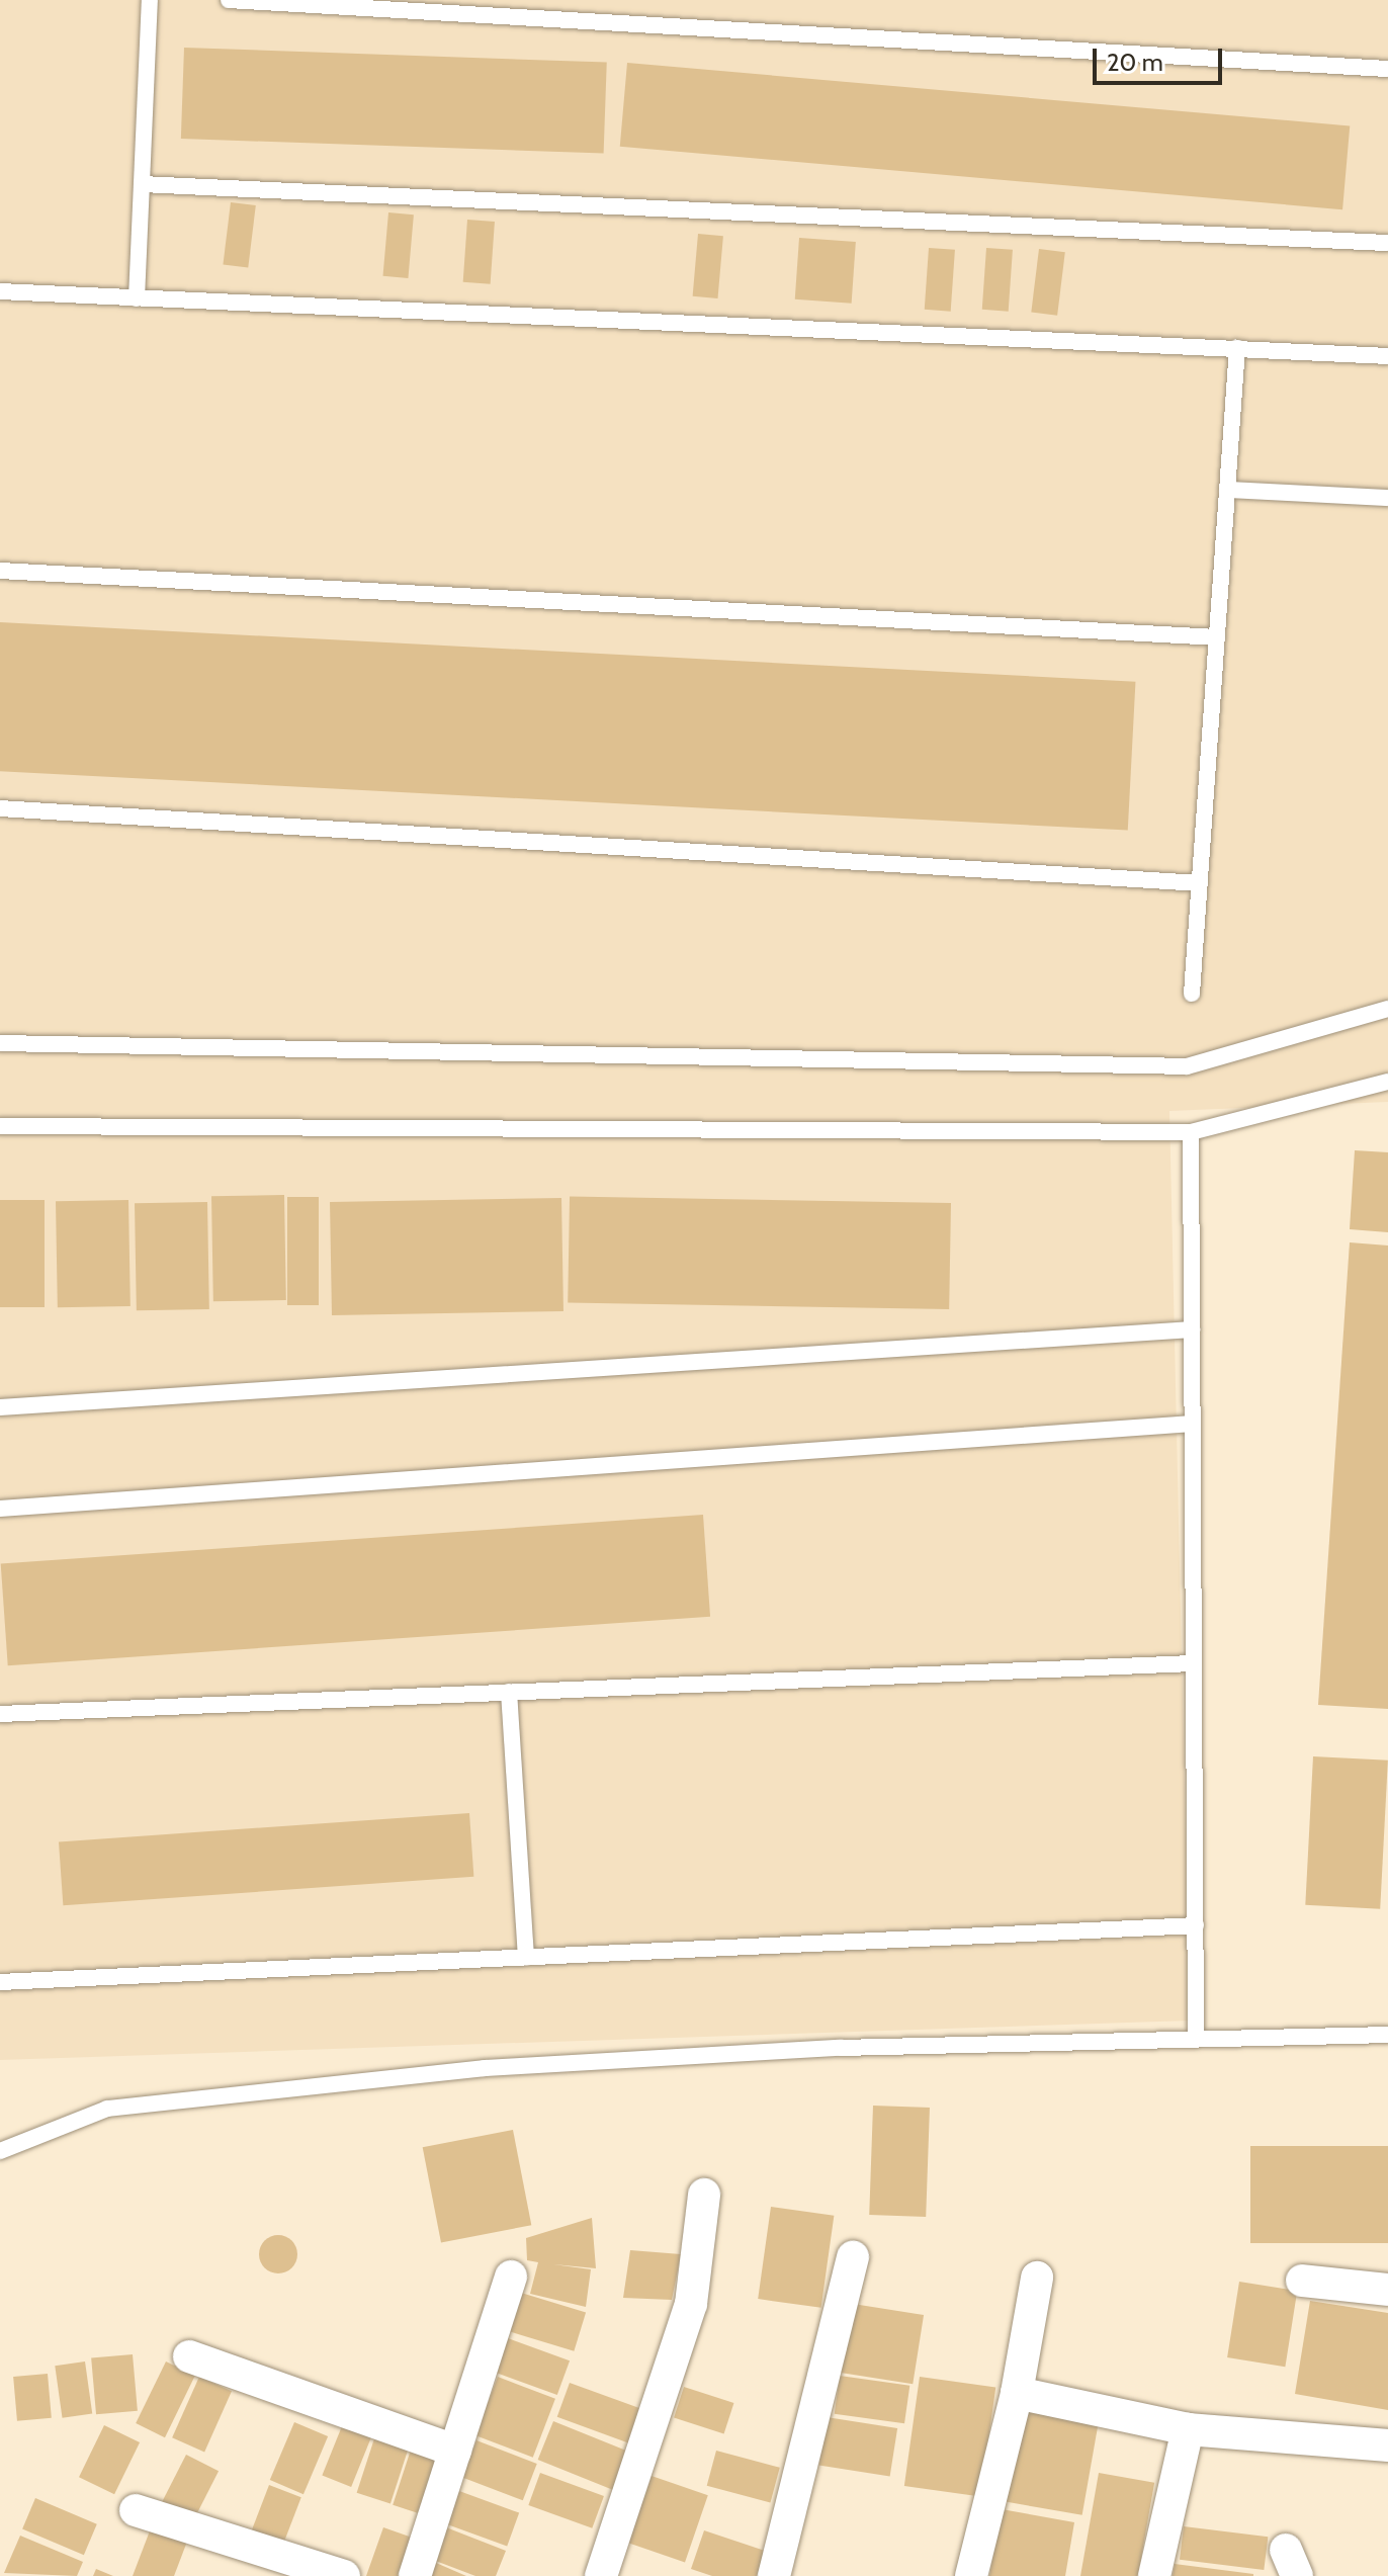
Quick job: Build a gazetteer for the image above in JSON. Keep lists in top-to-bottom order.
{
  "scale_bar": "20 m"
}
